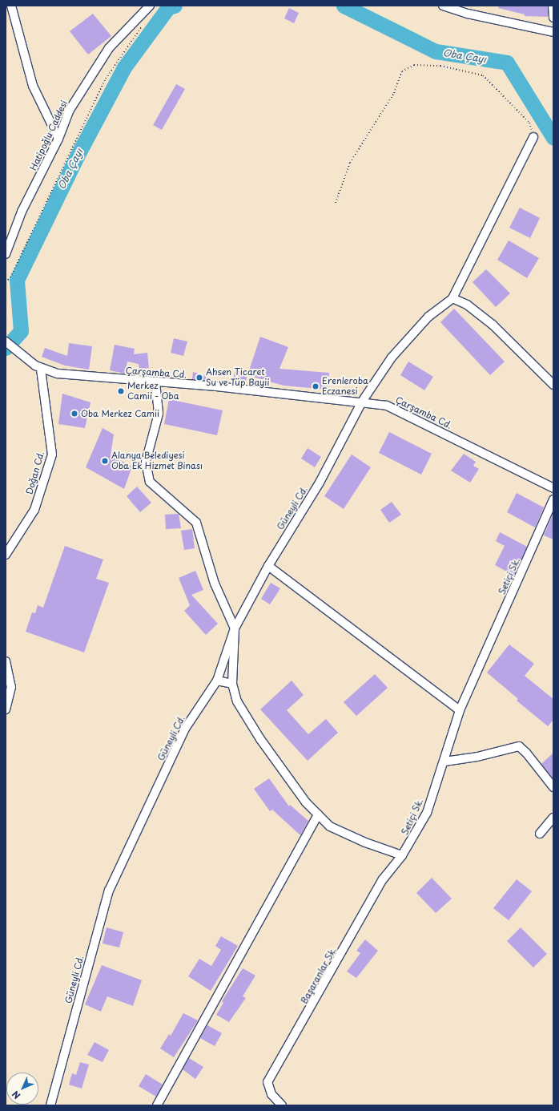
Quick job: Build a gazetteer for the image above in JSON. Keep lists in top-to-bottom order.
{
  "streets": {
    "street": [
      "Hatipoğlu Caddesi",
      "Çarşamba Cd.",
      "Doğan Cd.",
      "Güneyli Cd.",
      "Setiçi Sk.",
      "Başaranlar Sk."
    ]
  },
  "crossings": [
    ["Çarşamba Cd.", "Doğan Cd."],
    ["Çarşamba Cd.", "Güneyli Cd."],
    ["Setiçi Sk.", "Başaranlar Sk."]
  ],
  "water": ["Oba Çayı"],
  "places": [
    "Ahsen Ticaret Su ve Tüp Bayii",
    "Erenleroba Eczanesi",
    "Merkez Camii - Oba",
    "Oba Merkez Camii",
    "Alanya Belediyesi Oba Ek Hizmet Binası"
  ],
  "north": "bottom left"
}
